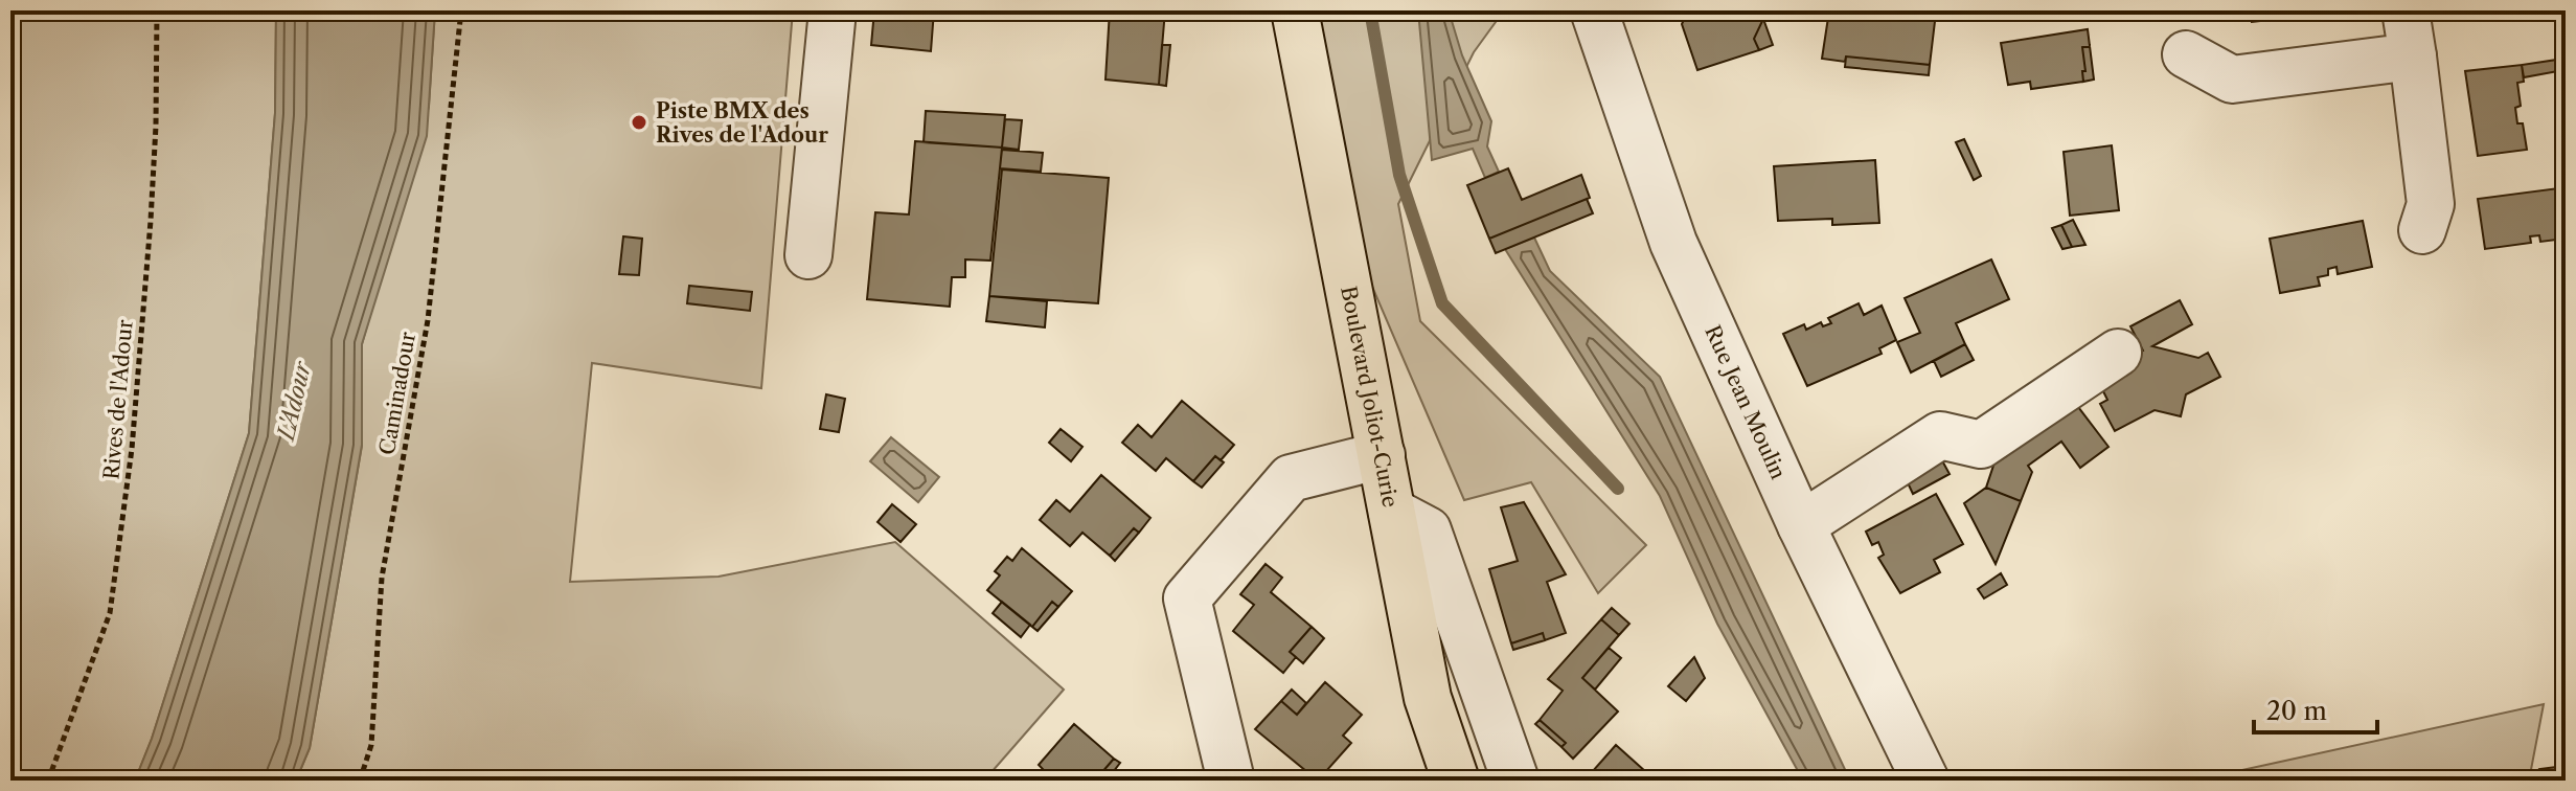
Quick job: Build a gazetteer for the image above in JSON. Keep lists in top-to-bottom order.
{
  "streets": {
    "main road": ["Boulevard Joliot-Curie"],
    "street": ["Rue Jean Moulin"],
    "path": ["Caminadour", "Rives de l'Adour"]
  },
  "water": ["L'Adour"],
  "places": ["Piste BMX des Rives de l'Adour"],
  "scale_bar": "20 m"
}
